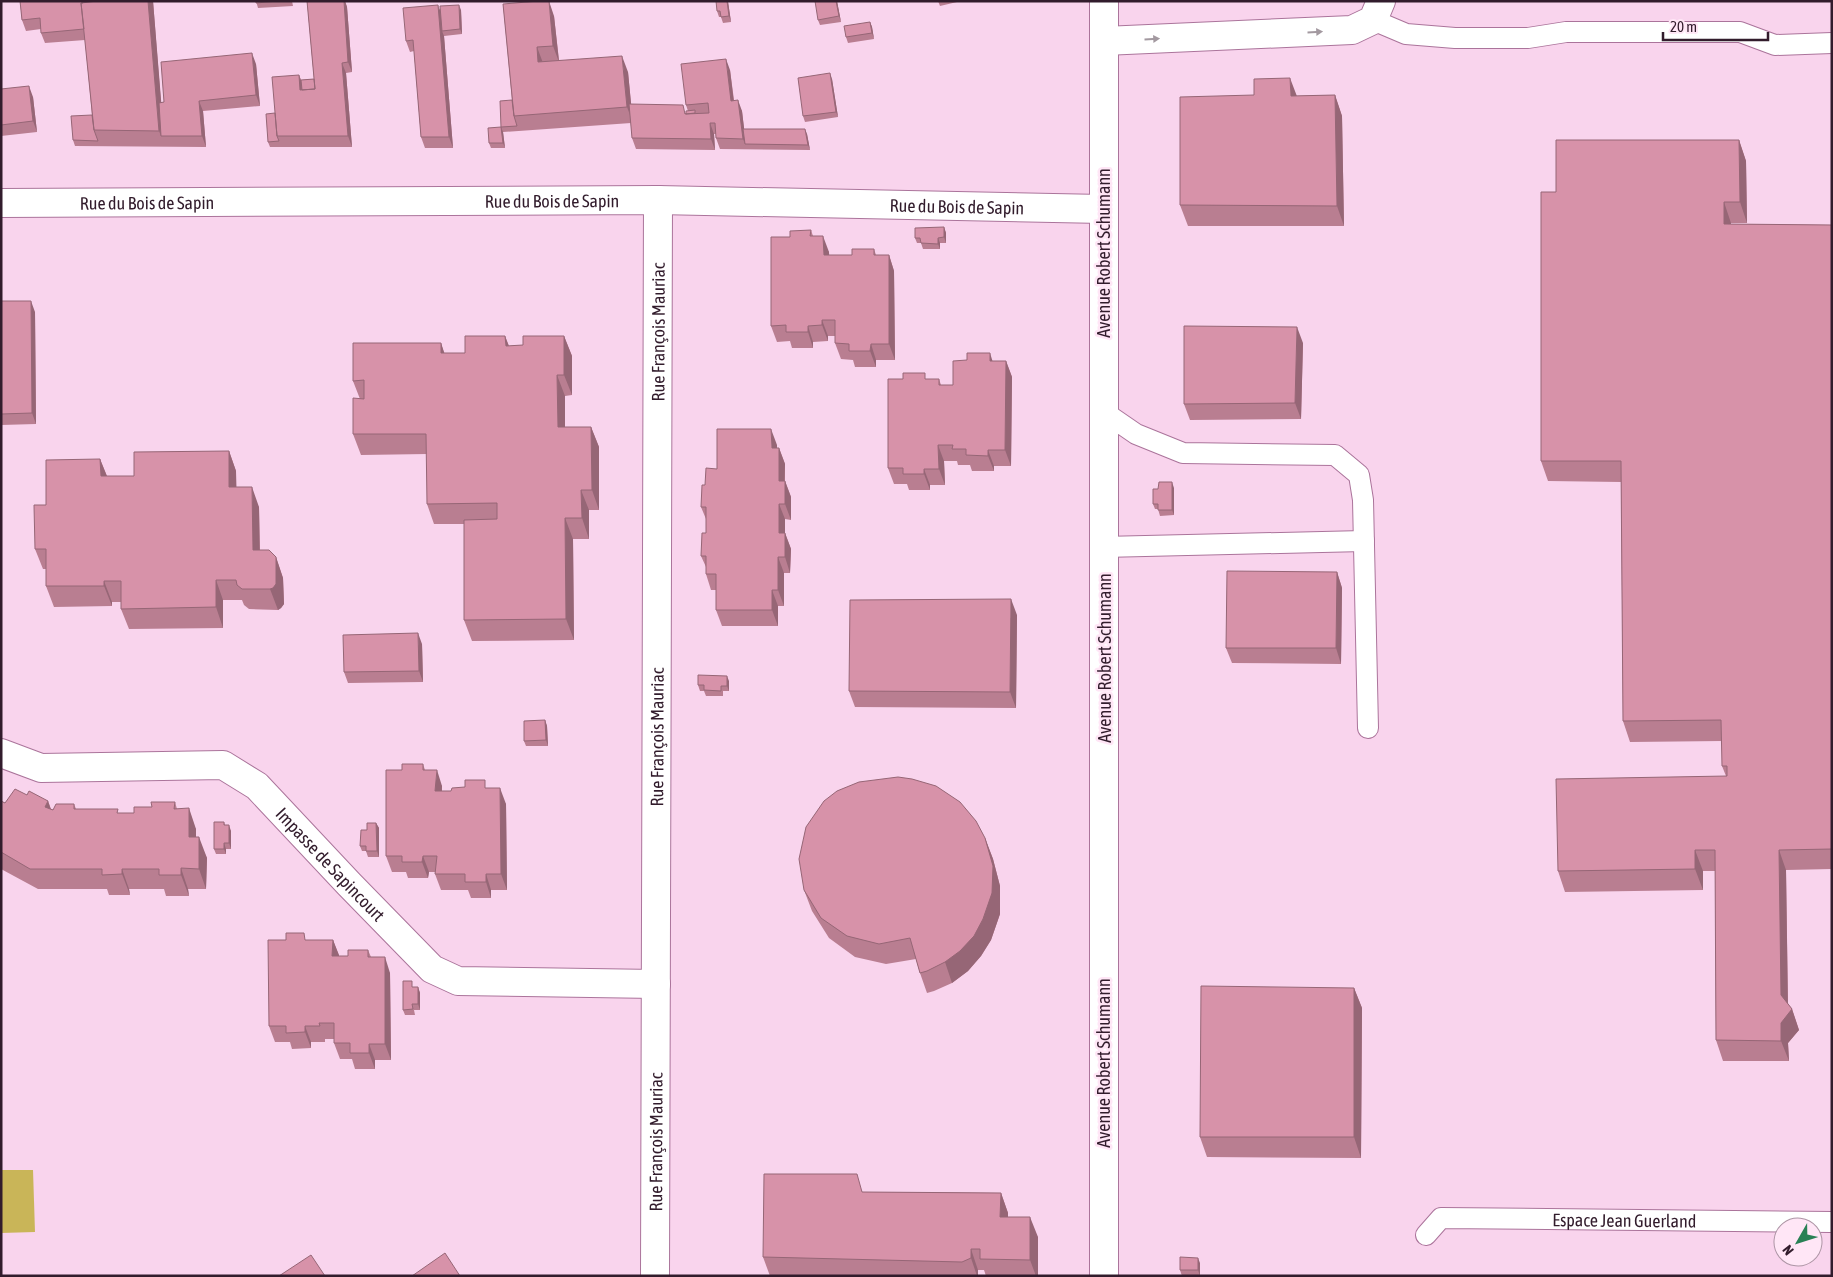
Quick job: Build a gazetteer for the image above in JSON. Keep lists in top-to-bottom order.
{
  "streets": {
    "street": [
      "Rue du Bois de Sapin",
      "Avenue Robert Schumann",
      "Rue François Mauriac",
      "Impasse de Sapincourt"
    ],
    "lane": ["Espace Jean Guerland"]
  },
  "crossings": [
    ["Rue du Bois de Sapin", "Avenue Robert Schumann"],
    ["Rue du Bois de Sapin", "Rue François Mauriac"],
    ["Rue François Mauriac", "Impasse de Sapincourt"]
  ],
  "scale_bar": "20 m",
  "north": "bottom left"
}
